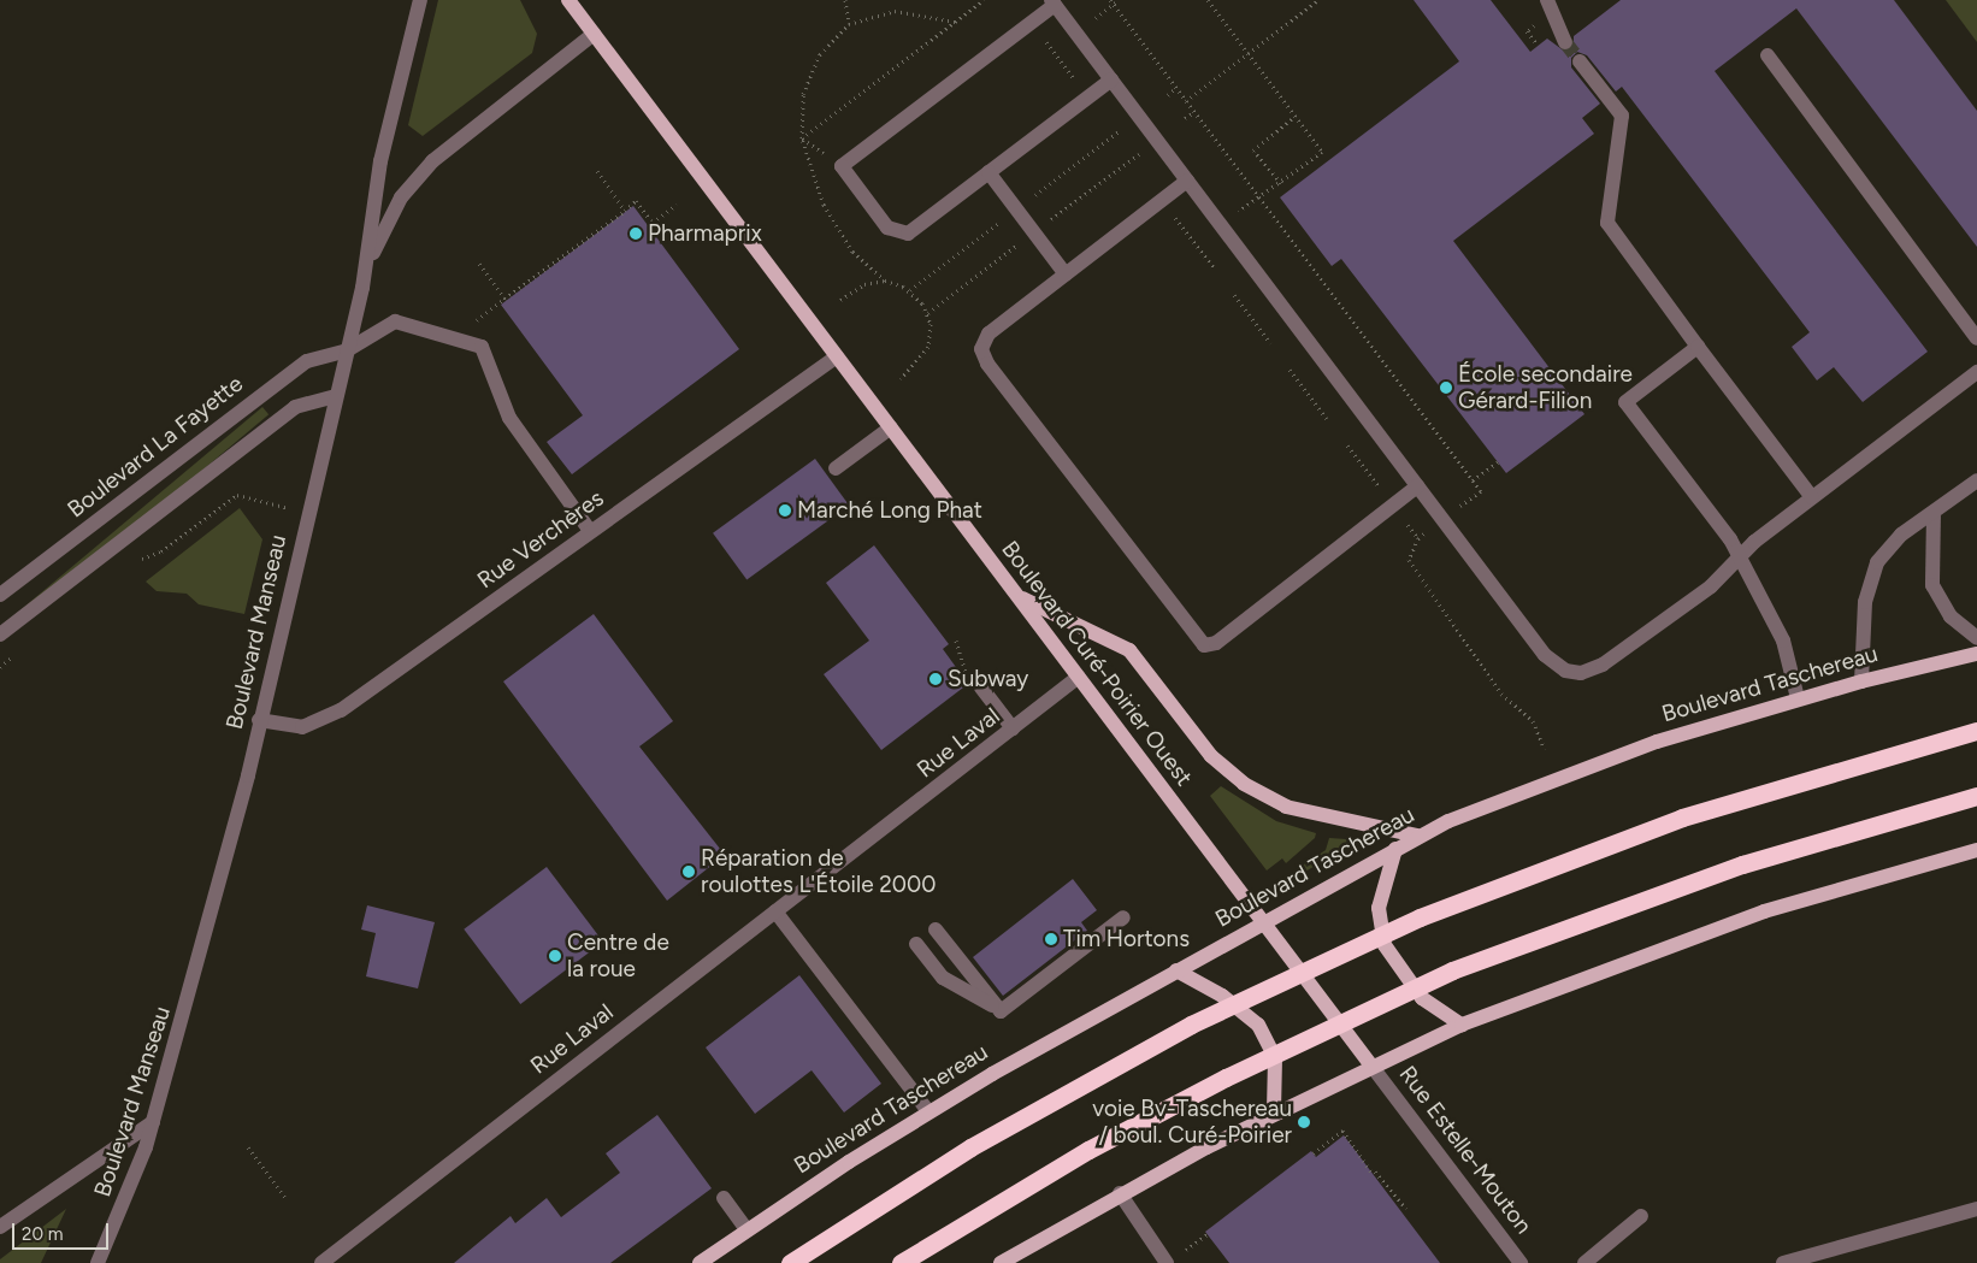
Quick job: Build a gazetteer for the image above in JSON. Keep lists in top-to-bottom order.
{
  "streets": {
    "main road": ["Boulevard Curé-Poirier Ouest", "Boulevard Taschereau"],
    "street": [
      "Boulevard La Fayette",
      "Rue Verchères",
      "Boulevard Manseau",
      "Rue Laval",
      "Rue Estelle-Mouton"
    ]
  },
  "crossings": [
    ["Boulevard La Fayette", "Boulevard Manseau"],
    ["Rue Verchères", "Boulevard Manseau"],
    ["Rue Verchères", "Boulevard Curé-Poirier Ouest"],
    ["Boulevard Curé-Poirier Ouest", "Boulevard Taschereau"],
    ["Boulevard Curé-Poirier Ouest", "Rue Laval"],
    ["Boulevard Curé-Poirier Ouest", "Rue Estelle-Mouton"]
  ],
  "places": [
    "Pharmaprix",
    "École secondaire Gérard-Filion",
    "Marché Long Phat",
    "Subway",
    "Réparation de roulottes L'Étoile 2000",
    "Tim Hortons",
    "Centre de la roue",
    "voie Bv-Taschereau / boul. Curé-Poirier"
  ],
  "scale_bar": "20 m"
}
